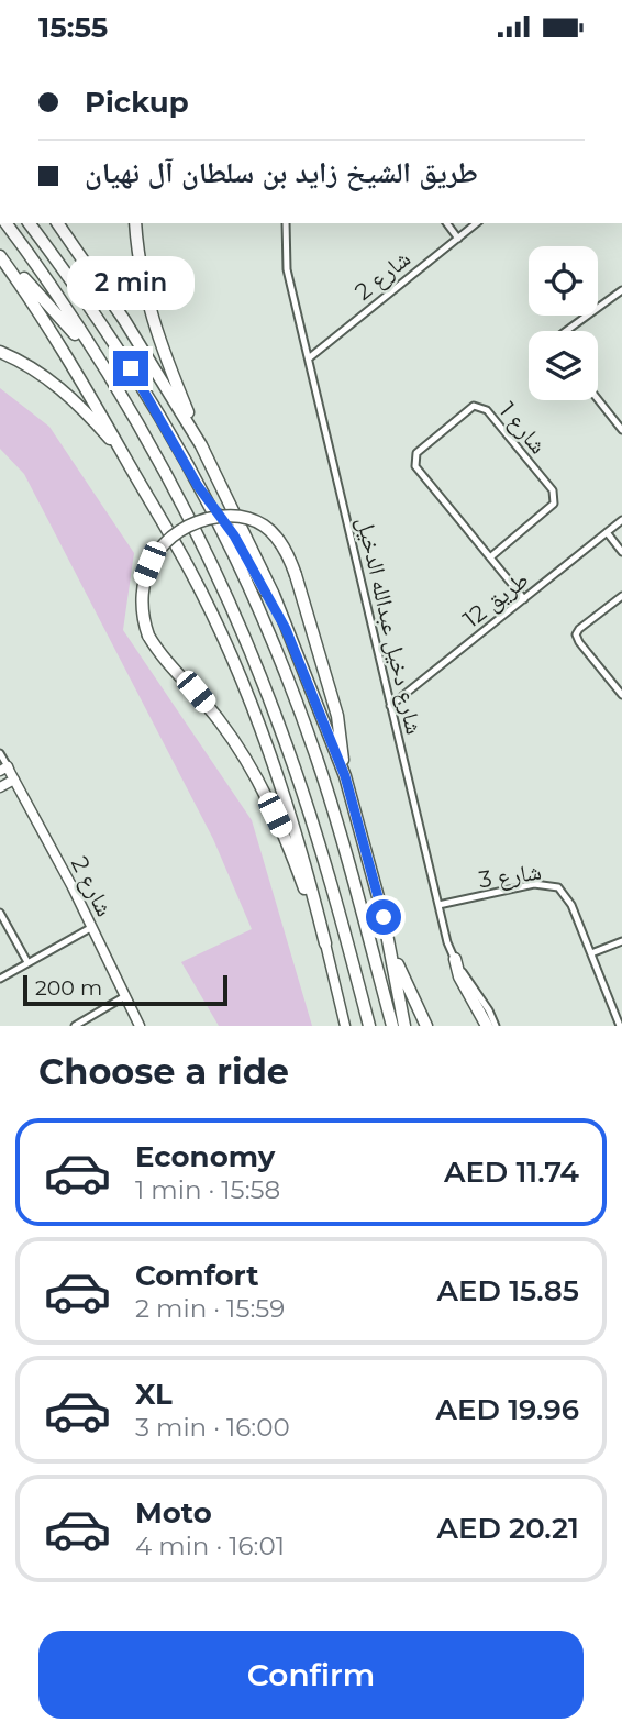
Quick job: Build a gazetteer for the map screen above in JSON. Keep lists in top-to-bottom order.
{
  "streets": {
    "street": [
      "شارع 2",
      "شارع 1",
      "طريق 12",
      "شارع دخيل عبدالله الدخيل",
      "شارع 3"
    ]
  },
  "crossings": [
    ["شارع 2", "شارع دخيل عبدالله الدخيل"],
    ["شارع 1", "طريق 12"],
    ["طريق 12", "شارع دخيل عبدالله الدخيل"],
    ["شارع دخيل عبدالله الدخيل", "شارع 3"]
  ],
  "scale_bar": "200 m",
  "page": {
    "status": "15:55",
    "banner": ["Pickup", "طريق الشيخ زايد بن سلطان آل نهيان"],
    "bubble": "2 min",
    "scale": "200 m",
    "heading": "Choose a ride",
    "list": [
      {
        "name": "Economy",
        "note": "1 min · 15:58",
        "value": "AED 11.74"
      },
      {
        "name": "Comfort",
        "note": "2 min · 15:59",
        "value": "AED 15.85"
      },
      {
        "name": "XL",
        "note": "3 min · 16:00",
        "value": "AED 19.96"
      },
      {
        "name": "Moto",
        "note": "4 min · 16:01",
        "value": "AED 20.21"
      }
    ],
    "buttons": "Confirm"
  }
}
